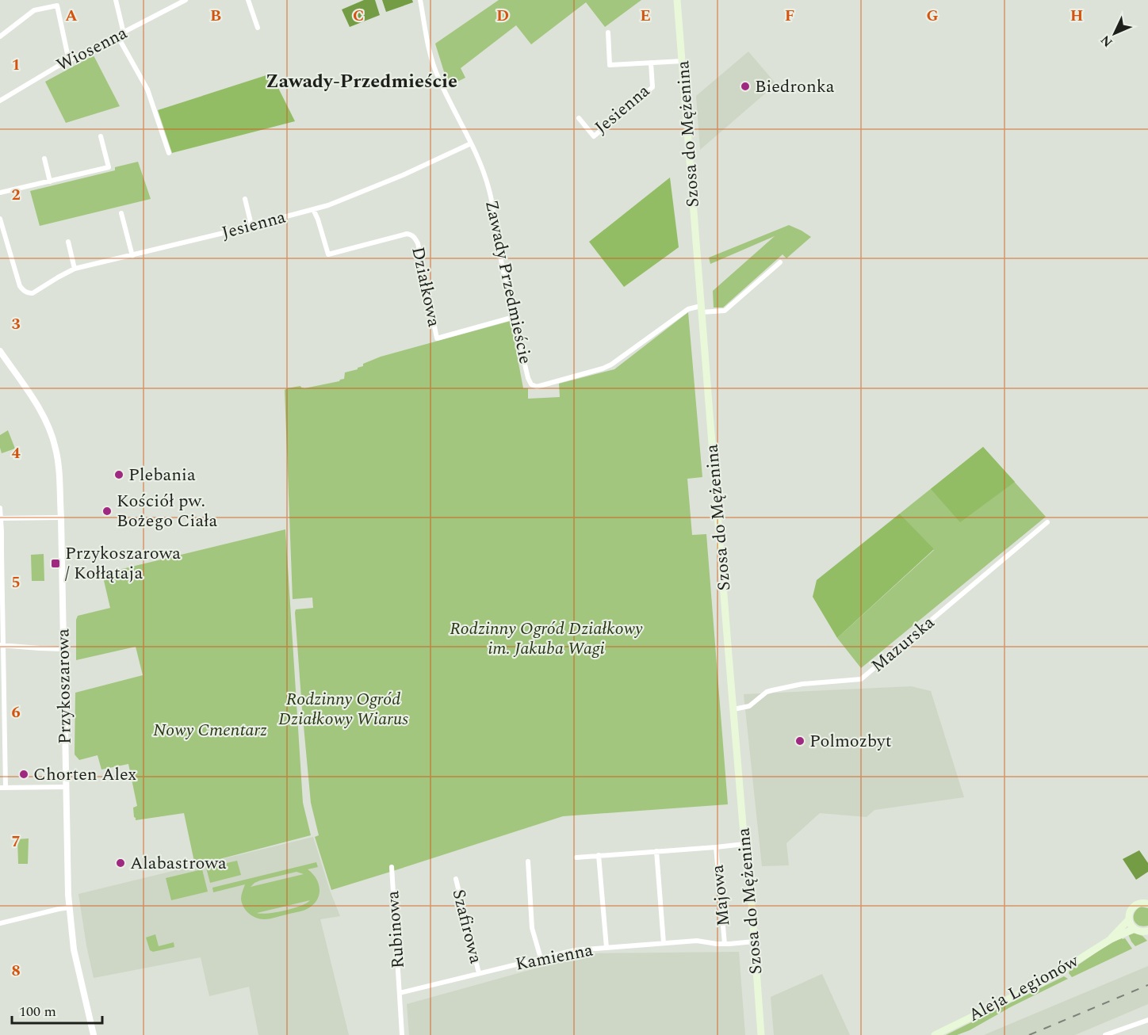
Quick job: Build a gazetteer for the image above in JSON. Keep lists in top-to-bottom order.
{
  "streets": {
    "main road": ["Szosa do Mężenina", "Aleja Legionów"],
    "street": [
      "Wiosenna",
      "Jesienna",
      "Zawady Przedmieście",
      "Działkowa",
      "Mazurska",
      "Przykoszarowa",
      "Majowa",
      "Szafirowa",
      "Rubinowa",
      "Kamienna"
    ]
  },
  "crossings": [
    ["Jesienna", "Zawady Przedmieście"],
    ["Jesienna", "Działkowa"],
    ["Szosa do Mężenina", "Zawady Przedmieście"],
    ["Szosa do Mężenina", "Mazurska"],
    ["Szosa do Mężenina", "Majowa"],
    ["Szosa do Mężenina", "Kamienna"],
    ["Zawady Przedmieście", "Działkowa"],
    ["Majowa", "Kamienna"],
    ["Szafirowa", "Kamienna"],
    ["Rubinowa", "Kamienna"]
  ],
  "districts": ["Zawady-Przedmieście"],
  "parks": ["Rodzinny Ogród Działkowy im. Jakuba Wagi", "Rodzinny Ogród Działkowy Wiarus", "Nowy Cmentarz"],
  "places": {
    "other": [
      "Biedronka",
      "Plebania",
      "Kościół pw. Bożego Ciała",
      "Polmozbyt",
      "Chorten Alex",
      "Alabastrowa"
    ],
    "transit": ["Przykoszarowa / Kołłątaja"]
  },
  "scale_bar": "100 m",
  "north": "bottom left",
  "grid": {
    "columns": [
      "A",
      "B",
      "C",
      "D",
      "E",
      "F",
      "G",
      "H"
    ],
    "rows": [
      "1",
      "2",
      "3",
      "4",
      "5",
      "6",
      "7",
      "8"
    ]
  }
}
